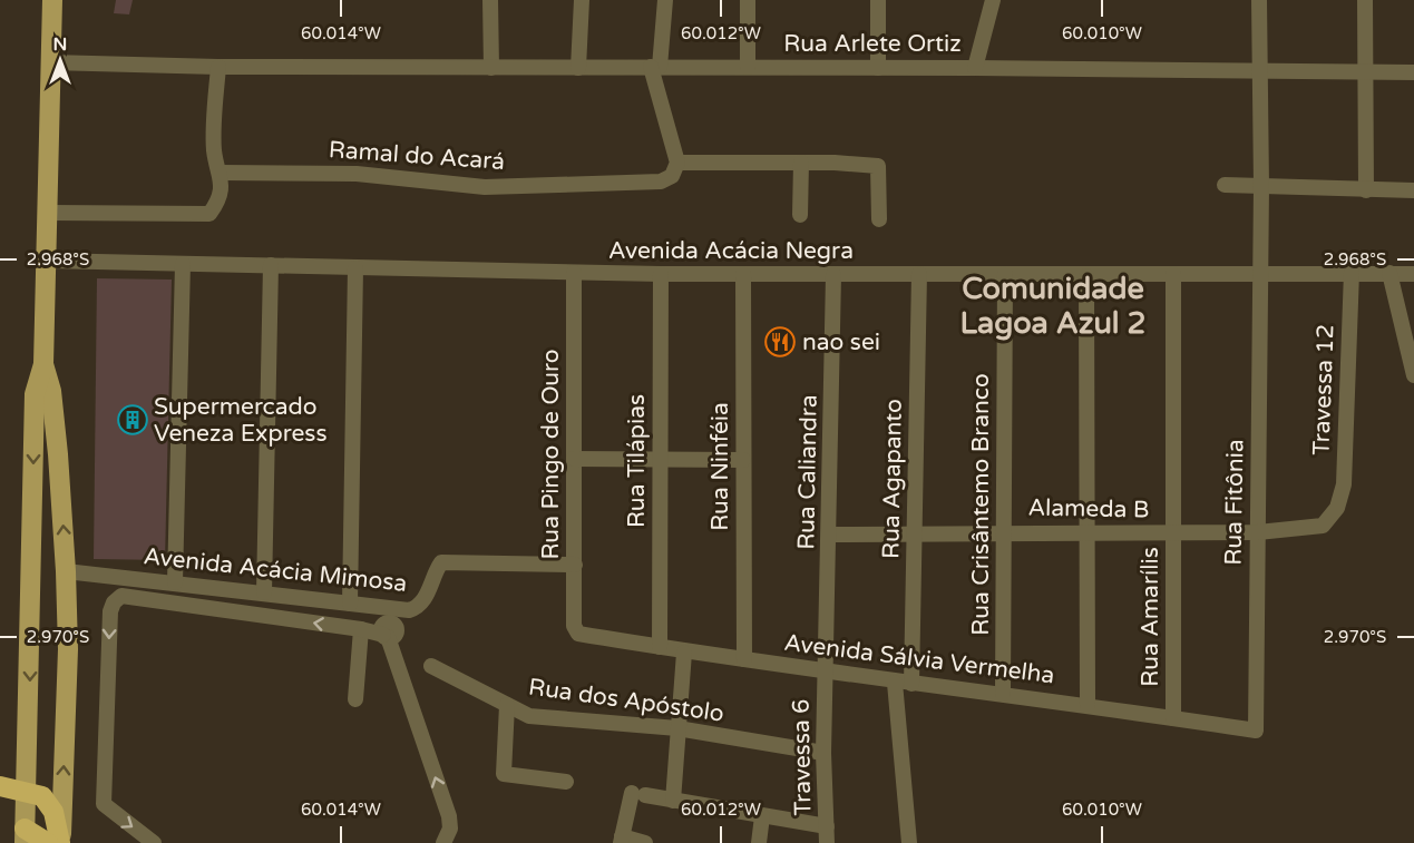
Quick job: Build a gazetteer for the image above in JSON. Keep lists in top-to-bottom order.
{
  "streets": {
    "street": [
      "Rua Arlete Ortiz",
      "Ramal do Acará",
      "Avenida Acácia Negra",
      "Travessa 12",
      "Rua Pingo de Ouro",
      "Rua Tilápias",
      "Rua Ninféia",
      "Rua Caliandra",
      "Rua Agapanto",
      "Rua Fitônia",
      "Rua Crisântemo Branco",
      "Alameda B",
      "Avenida Acácia Mimosa",
      "Rua Amarílis",
      "Avenida Sálvia Vermelha",
      "Rua dos Apóstolo",
      "Travessa 6"
    ]
  },
  "crossings": [
    ["Rua Arlete Ortiz", "Rua Fitônia"],
    ["Avenida Acácia Negra", "Travessa 12"],
    ["Avenida Acácia Negra", "Rua Pingo de Ouro"],
    ["Avenida Acácia Negra", "Rua Tilápias"],
    ["Avenida Acácia Negra", "Rua Ninféia"],
    ["Avenida Acácia Negra", "Rua Caliandra"],
    ["Avenida Acácia Negra", "Rua Agapanto"],
    ["Avenida Acácia Negra", "Rua Fitônia"],
    ["Avenida Acácia Negra", "Rua Crisântemo Branco"],
    ["Avenida Acácia Negra", "Rua Amarílis"],
    ["Travessa 12", "Alameda B"],
    ["Rua Pingo de Ouro", "Avenida Acácia Mimosa"],
    ["Rua Pingo de Ouro", "Avenida Sálvia Vermelha"],
    ["Rua Tilápias", "Avenida Sálvia Vermelha"],
    ["Rua Ninféia", "Avenida Sálvia Vermelha"],
    ["Rua Caliandra", "Alameda B"],
    ["Rua Caliandra", "Avenida Sálvia Vermelha"],
    ["Rua Caliandra", "Travessa 6"],
    ["Rua Agapanto", "Alameda B"],
    ["Rua Agapanto", "Avenida Sálvia Vermelha"],
    ["Rua Fitônia", "Alameda B"],
    ["Rua Fitônia", "Avenida Sálvia Vermelha"],
    ["Rua Crisântemo Branco", "Alameda B"],
    ["Rua Crisântemo Branco", "Avenida Sálvia Vermelha"],
    ["Alameda B", "Rua Amarílis"],
    ["Rua Amarílis", "Avenida Sálvia Vermelha"],
    ["Avenida Sálvia Vermelha", "Travessa 6"],
    ["Rua dos Apóstolo", "Travessa 6"]
  ],
  "districts": ["Comunidade Lagoa Azul 2"],
  "places": {
    "restaurant": ["nao sei"],
    "building": ["Supermercado Veneza Express"]
  },
  "north": "top",
  "coordinates": [
    "60.014°W",
    "60.012°W",
    "60.010°W",
    "2.968°S",
    "2.970°S"
  ]
}
